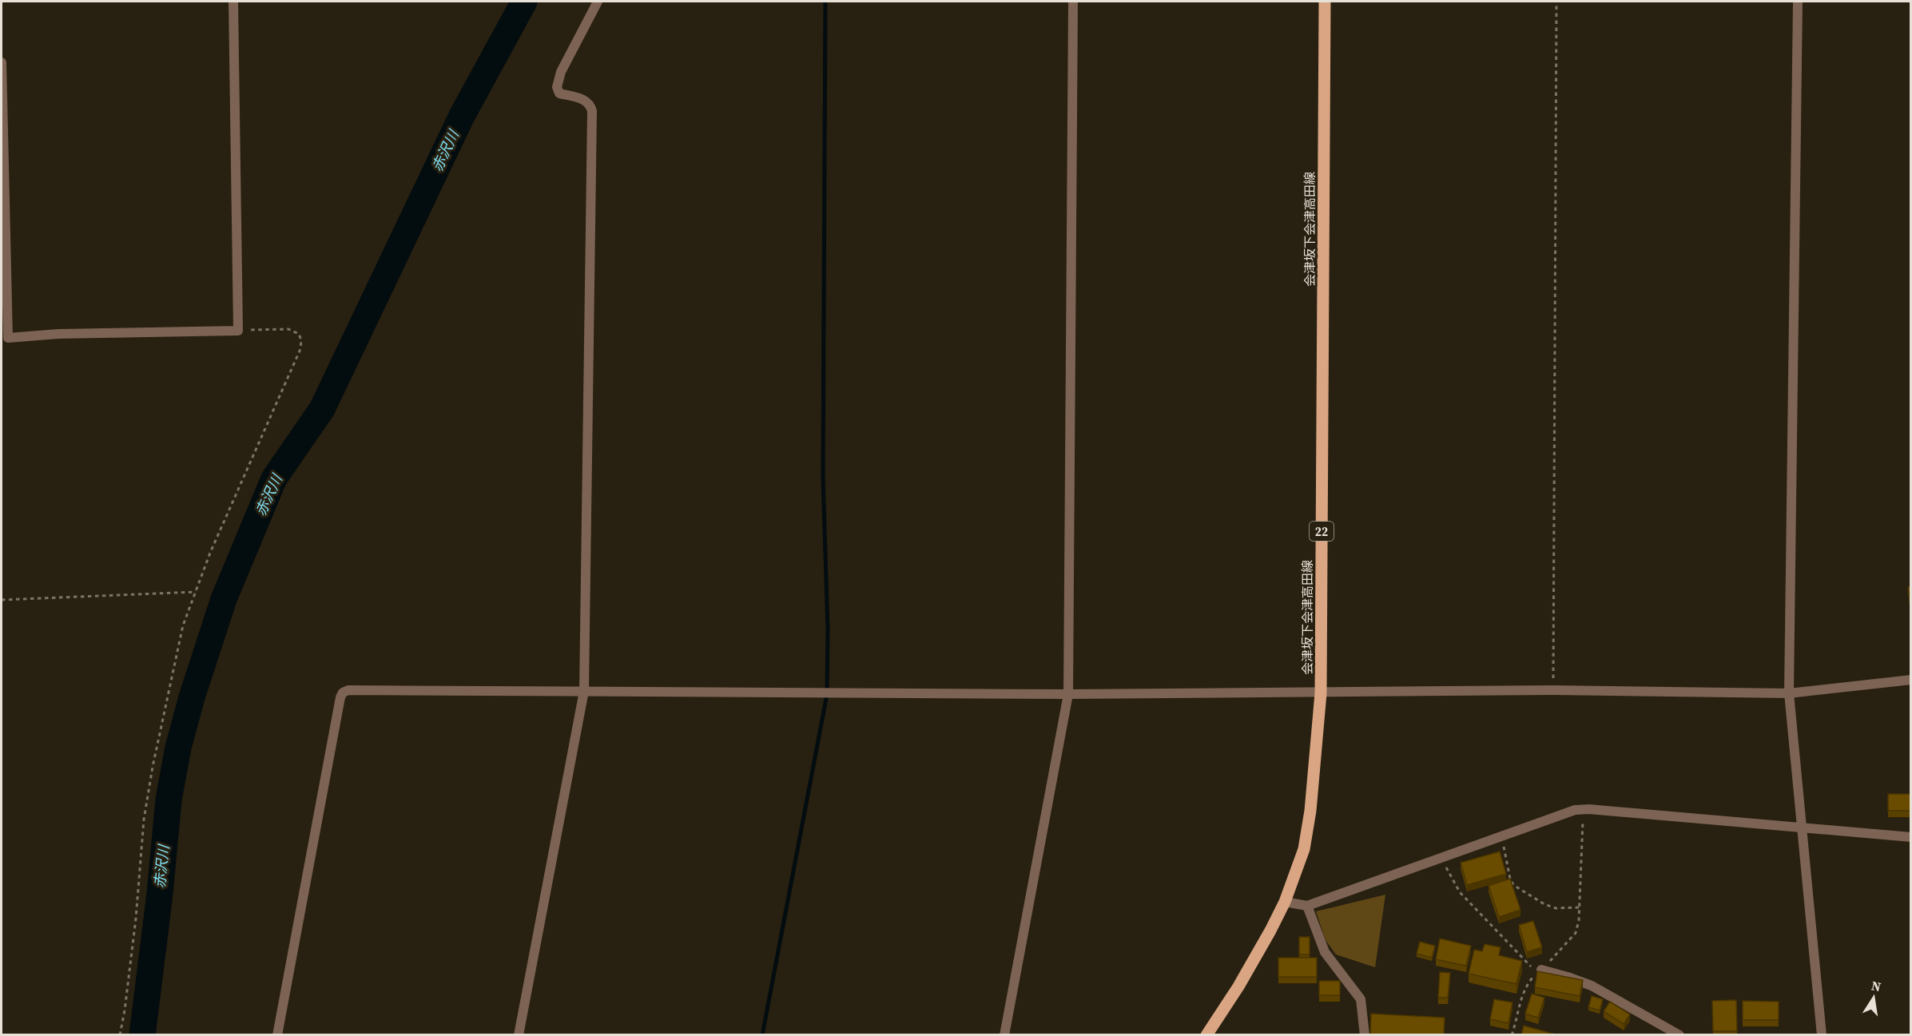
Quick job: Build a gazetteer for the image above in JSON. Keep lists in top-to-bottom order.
{
  "streets": {
    "main road": ["会津坂下会津高田線", "22"]
  },
  "water": ["赤沢川"],
  "north": "top"
}
